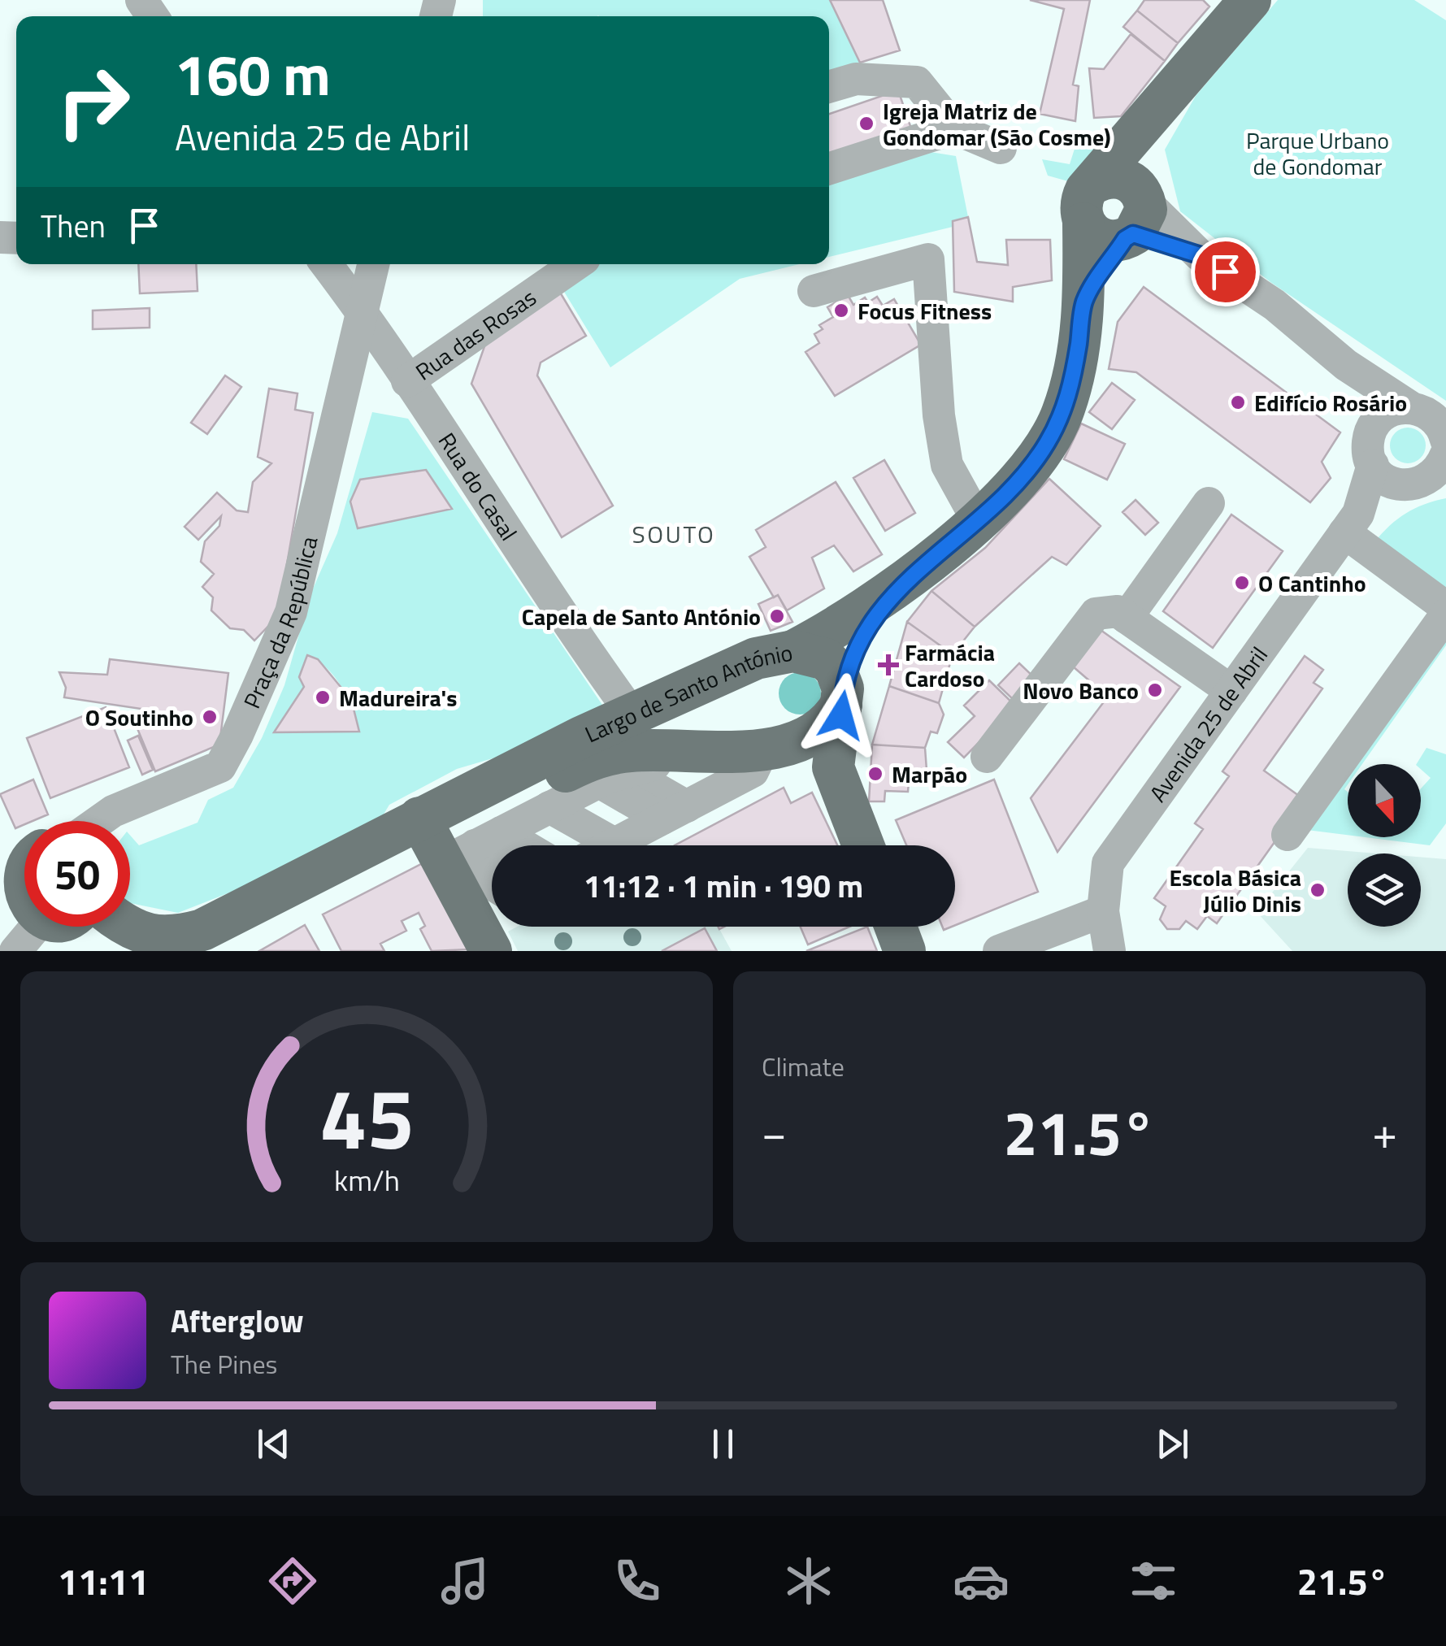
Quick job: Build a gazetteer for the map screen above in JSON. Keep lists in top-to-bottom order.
{
  "streets": {
    "main road": ["Largo de Santo António"],
    "street": [
      "Rua das Rosas",
      "Rua do Casal",
      "Praça da República",
      "Avenida 25 de Abril"
    ]
  },
  "crossings": [
    ["Rua das Rosas", "Rua do Casal"],
    ["Rua do Casal", "Praça da República"],
    ["Rua do Casal", "Largo de Santo António"]
  ],
  "districts": ["SOUTO"],
  "parks": ["Parque Urbano de Gondomar"],
  "places": {
    "other": [
      "Igreja Matriz de Gondomar (São Cosme)",
      "Focus Fitness",
      "Edifício Rosário",
      "O Cantinho",
      "Capela de Santo António",
      "Novo Banco",
      "Madureira's",
      "O Soutinho",
      "Marpão",
      "Escola Básica Júlio Dinis"
    ],
    "health": ["Farmácia Cardoso"]
  },
  "north": "bottom",
  "page": {
    "turn": ["160 m", "Avenida 25 de Abril"],
    "then": "Then",
    "limit": "50",
    "trip": "11:12 · 1 min · 190 m",
    "tile": "Climate",
    "heat": ["−", "21.5°", "+"],
    "song": ["Afterglow", "The Pines"],
    "tabs": ["11:11", "21.5°"],
    "gauge": ["45", "km/h"]
  }
}
